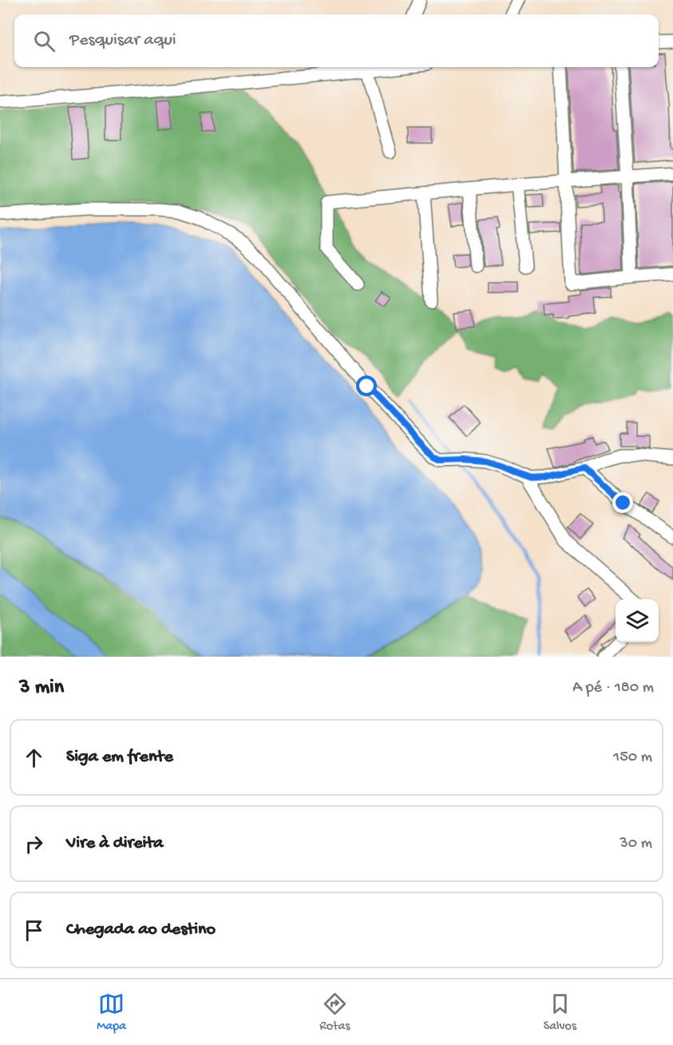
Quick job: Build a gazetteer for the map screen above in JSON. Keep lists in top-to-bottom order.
{
  "page": {
    "search": "Pesquisar aqui",
    "heading": ["3 min", "A pé · 180 m"],
    "list": [
      ["Siga em frente", "150 m"],
      ["Vire à direita", "30 m"],
      "Chegada ao destino"
    ],
    "nav": ["Mapa", "Rotas", "Salvos"]
  }
}
